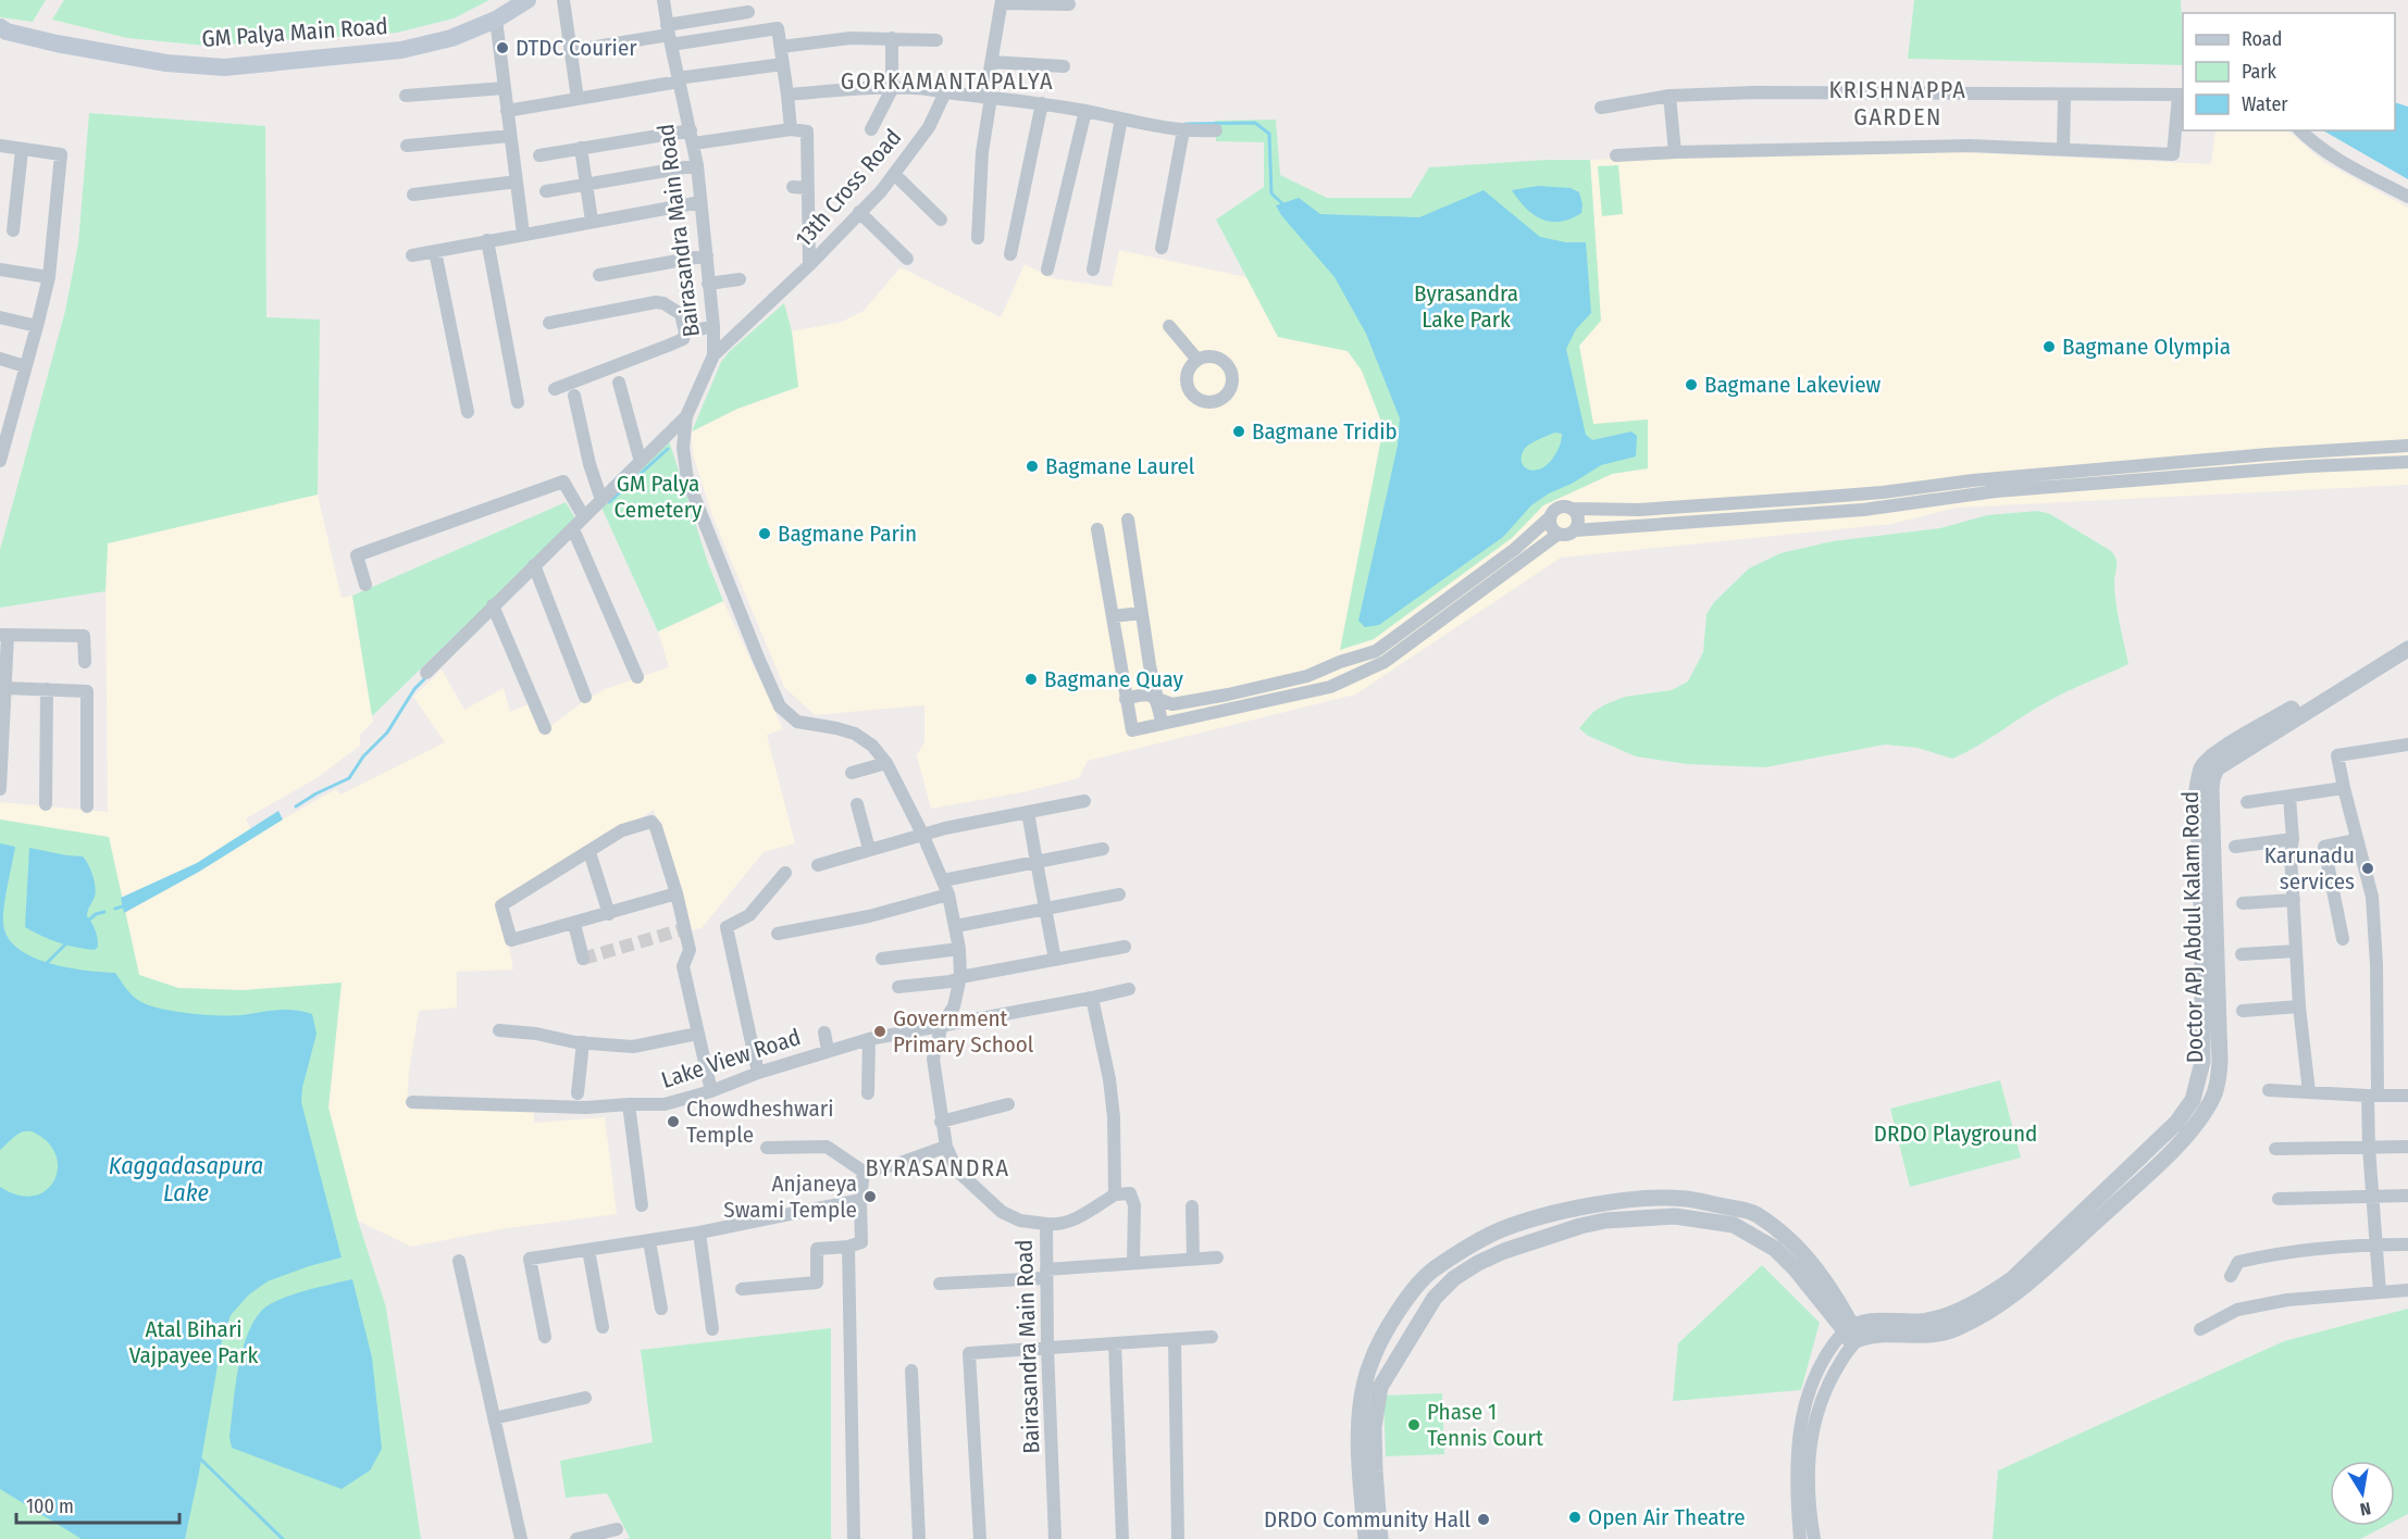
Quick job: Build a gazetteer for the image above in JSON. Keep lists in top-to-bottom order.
{
  "streets": {
    "main road": ["GM Palya Main Road"],
    "street": [
      "13th Cross Road",
      "Bairasandra Main Road",
      "Doctor APJ Abdul Kalam Road",
      "Lake View Road"
    ]
  },
  "crossings": [
    ["13th Cross Road", "Bairasandra Main Road"],
    ["Bairasandra Main Road", "Lake View Road"]
  ],
  "districts": ["GORKAMANTAPALYA", "KRISHNAPPA GARDEN", "BYRASANDRA"],
  "water": ["Kaggadasapura Lake"],
  "parks": [
    "Byrasandra Lake Park",
    "GM Palya Cemetery",
    "DRDO Playground",
    "Atal Bihari Vajpayee Park"
  ],
  "places": [
    "DTDC Courier",
    "Bagmane Olympia",
    "Bagmane Lakeview",
    "Bagmane Tridib",
    "Bagmane Laurel",
    "Bagmane Parin",
    "Bagmane Quay",
    "Karunadu services",
    "Government Primary School",
    "Chowdheshwari Temple",
    "Anjaneya Swami Temple",
    "Phase 1 Tennis Court",
    "Open Air Theatre",
    "DRDO Community Hall"
  ],
  "legend": ["Road", "Park", "Water"],
  "scale_bar": "100 m",
  "north": "bottom"
}
